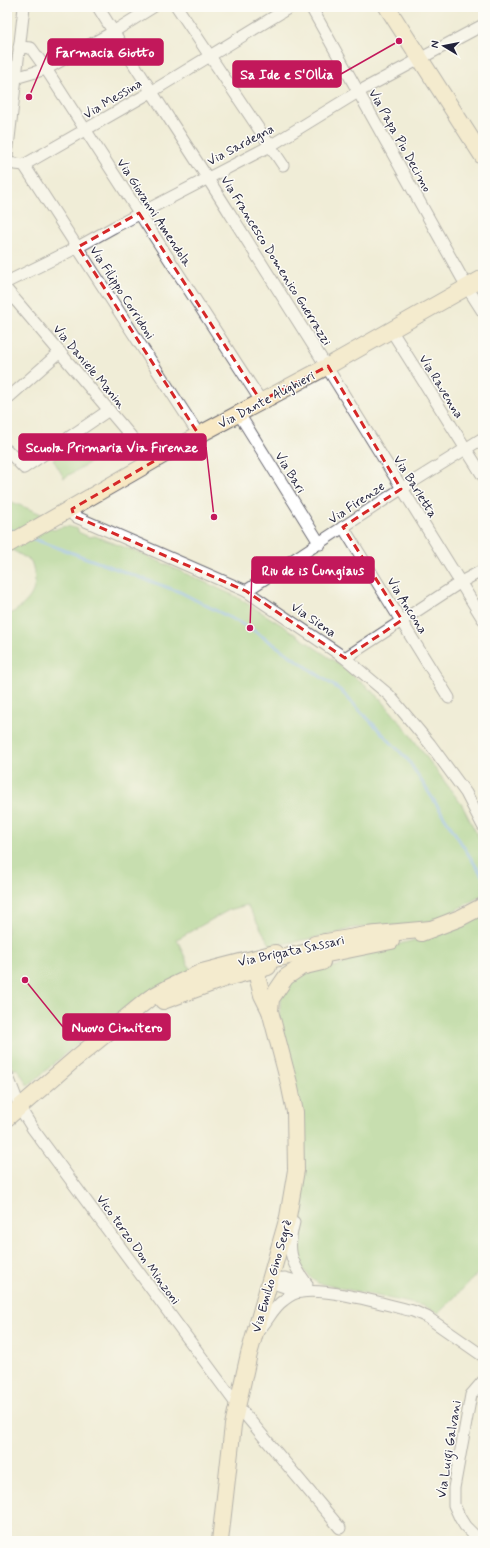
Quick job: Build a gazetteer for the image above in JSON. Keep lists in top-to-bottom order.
{
  "streets": {
    "street": [
      "Via Messina",
      "Via Papa Pio Decimo",
      "Via Sardegna",
      "Via Giovanni Amendola",
      "Via Francesco Domenico Guerrazzi",
      "Via Filippo Corridoni",
      "Via Daniele Manin",
      "Via Ravenna",
      "Via Dante Alighieri",
      "Via Bari",
      "Via Barletta",
      "Via Firenze",
      "Via Ancona",
      "Via Siena",
      "Via Brigata Sassari",
      "Vico terzo Don Minzoni",
      "Via Emilio Gino Segrè",
      "Via Luigi Galvani"
    ]
  },
  "crossings": [
    ["Via Messina", "Via Giovanni Amendola"],
    ["Via Messina", "Via Francesco Domenico Guerrazzi"],
    ["Via Messina", "Via Filippo Corridoni"],
    ["Via Papa Pio Decimo", "Via Sardegna"],
    ["Via Papa Pio Decimo", "Via Dante Alighieri"],
    ["Via Sardegna", "Via Giovanni Amendola"],
    ["Via Sardegna", "Via Francesco Domenico Guerrazzi"],
    ["Via Sardegna", "Via Filippo Corridoni"],
    ["Via Giovanni Amendola", "Via Dante Alighieri"],
    ["Via Francesco Domenico Guerrazzi", "Via Dante Alighieri"],
    ["Via Francesco Domenico Guerrazzi", "Via Barletta"],
    ["Via Filippo Corridoni", "Via Dante Alighieri"],
    ["Via Daniele Manin", "Via Dante Alighieri"],
    ["Via Ravenna", "Via Dante Alighieri"],
    ["Via Ravenna", "Via Firenze"],
    ["Via Dante Alighieri", "Via Bari"],
    ["Via Dante Alighieri", "Via Barletta"],
    ["Via Dante Alighieri", "Via Siena"],
    ["Via Bari", "Via Firenze"],
    ["Via Barletta", "Via Firenze"],
    ["Via Firenze", "Via Ancona"],
    ["Via Firenze", "Via Siena"],
    ["Via Brigata Sassari", "Via Emilio Gino Segrè"],
    ["Vico terzo Don Minzoni", "Via Emilio Gino Segrè"]
  ],
  "places": [
    "Sa Ide e S'Ollia",
    "Farmacia Giotto",
    "Scuola Primaria Via Firenze",
    "Riu de is Cungiaus",
    "Nuovo Cimitero"
  ],
  "north": "left"
}
